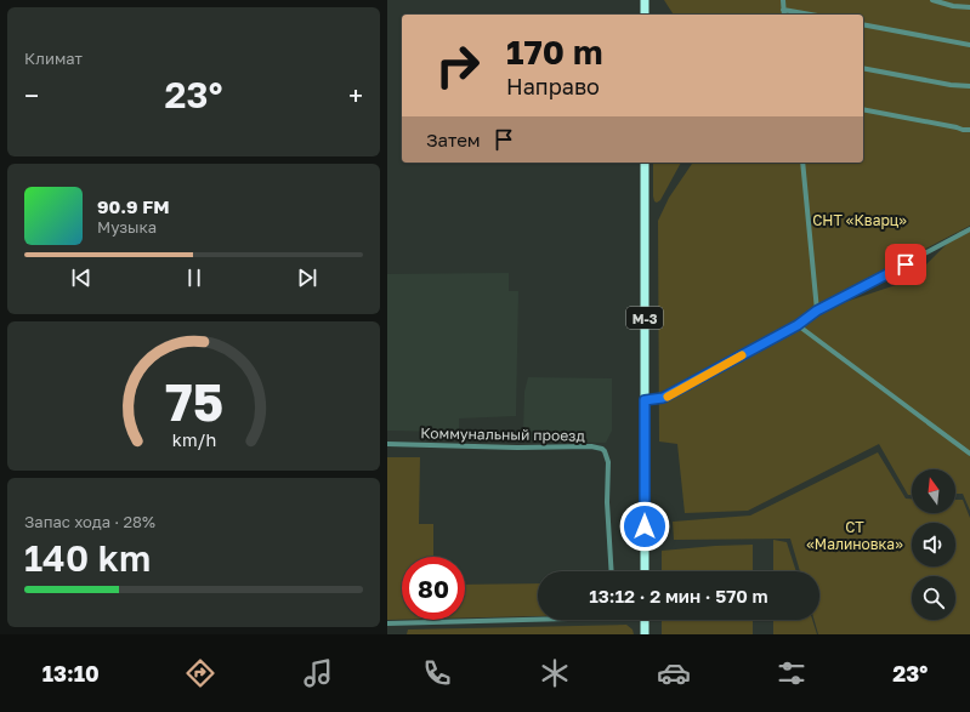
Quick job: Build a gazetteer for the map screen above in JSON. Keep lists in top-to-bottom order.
{
  "streets": {
    "highway": ["М-3"],
    "street": ["Коммунальный проезд"]
  },
  "parks": ["СНТ «Кварц»", "СТ «Малиновка»"],
  "north": "top",
  "page": {
    "tile": [
      "Климат",
      ["Запас хода · 28%", "140 km"]
    ],
    "turn": ["170 m", "Направо"],
    "heat": ["−", "23°", "+"],
    "then": "Затем",
    "song": ["90.9 FM", "Музыка"],
    "limit": "80",
    "trip": "13:12 · 2 мин · 570 m",
    "tabs": ["13:10", "23°"],
    "gauge": ["75", "km/h"]
  }
}
